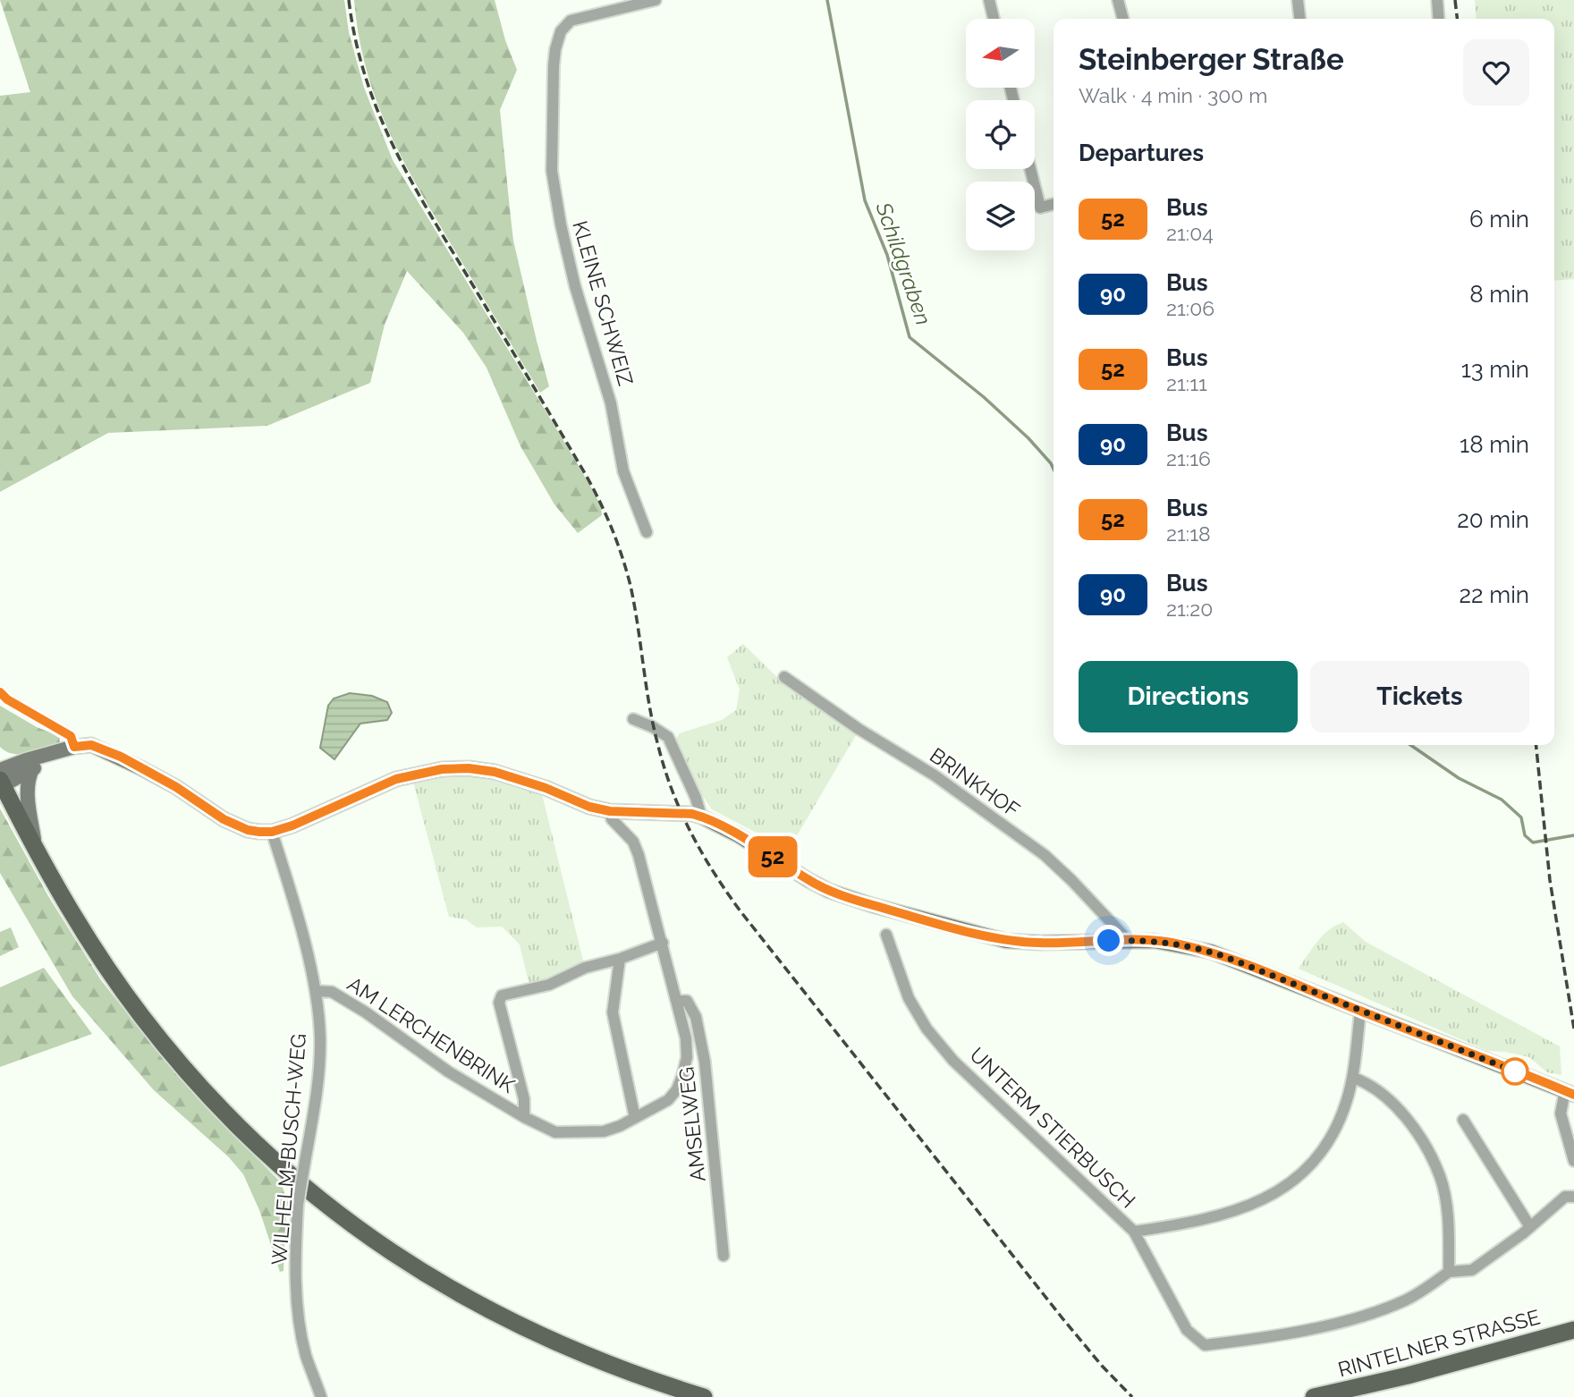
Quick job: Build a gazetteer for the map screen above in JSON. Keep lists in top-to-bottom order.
{
  "streets": {
    "main road": ["RINTELNER STRASSE"],
    "street": [
      "KLEINE SCHWEIZ",
      "BRINKHOF",
      "AM LERCHENBRINK",
      "AMSELWEG",
      "UNTERM STIERBUSCH",
      "WILHELM-BUSCH-WEG"
    ]
  },
  "crossings": [
    ["AM LERCHENBRINK", "AMSELWEG"],
    ["AM LERCHENBRINK", "WILHELM-BUSCH-WEG"]
  ],
  "water": ["Schildgraben"],
  "lines": ["bus line 52"],
  "north": "left",
  "page": {
    "on_map": "52",
    "heading": [
      ["Steinberger Straße", "Walk · 4 min · 300 m"],
      "Departures"
    ],
    "list": [
      {
        "mark": "52",
        "name": "Bus",
        "note": "21:04",
        "value": "6 min"
      },
      {
        "mark": "90",
        "name": "Bus",
        "note": "21:06",
        "value": "8 min"
      },
      {
        "mark": "52",
        "name": "Bus",
        "note": "21:11",
        "value": "13 min"
      },
      {
        "mark": "90",
        "name": "Bus",
        "note": "21:16",
        "value": "18 min"
      },
      {
        "mark": "52",
        "name": "Bus",
        "note": "21:18",
        "value": "20 min"
      },
      {
        "mark": "90",
        "name": "Bus",
        "note": "21:20",
        "value": "22 min"
      }
    ],
    "buttons": ["Directions", "Tickets"]
  }
}
